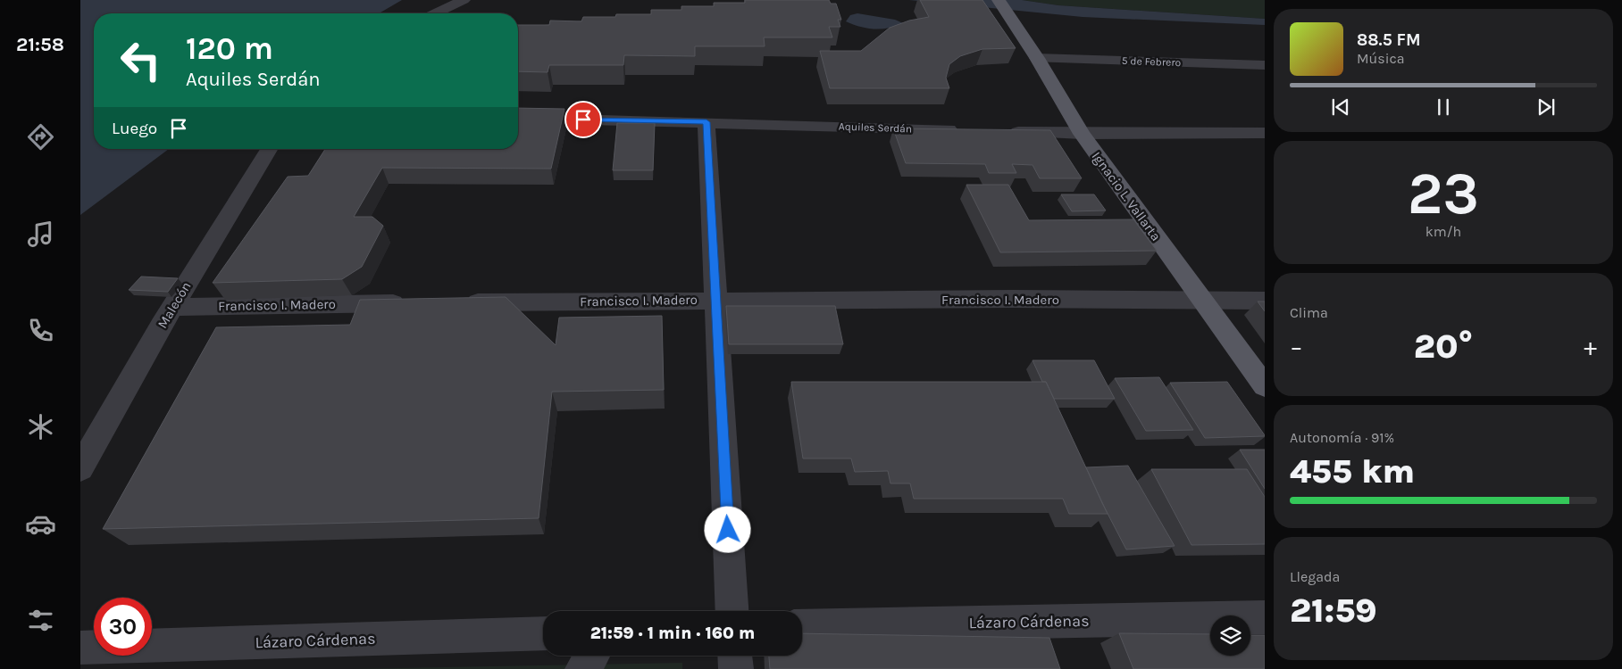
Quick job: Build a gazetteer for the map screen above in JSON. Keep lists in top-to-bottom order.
{
  "streets": {
    "main road": ["Ignacio L. Vallarta"],
    "street": [
      "5 de Febrero",
      "Aquiles Serdán",
      "Francisco I. Madero",
      "Malecón",
      "Lázaro Cárdenas"
    ]
  },
  "crossings": [
    ["5 de Febrero", "Ignacio L. Vallarta"],
    ["Ignacio L. Vallarta", "Francisco I. Madero"],
    ["Francisco I. Madero", "Malecón"]
  ],
  "page": {
    "tabs": "21:58",
    "turn": ["120 m", "Aquiles Serdán"],
    "song": ["88.5 FM", "Música"],
    "then": "Luego",
    "tile": [
      ["23", "km/h"],
      "Clima",
      ["Autonomía · 91%", "455 km"],
      ["Llegada", "21:59"]
    ],
    "heat": ["−", "20°", "+"],
    "limit": "30",
    "trip": "21:59 · 1 min · 160 m"
  }
}
